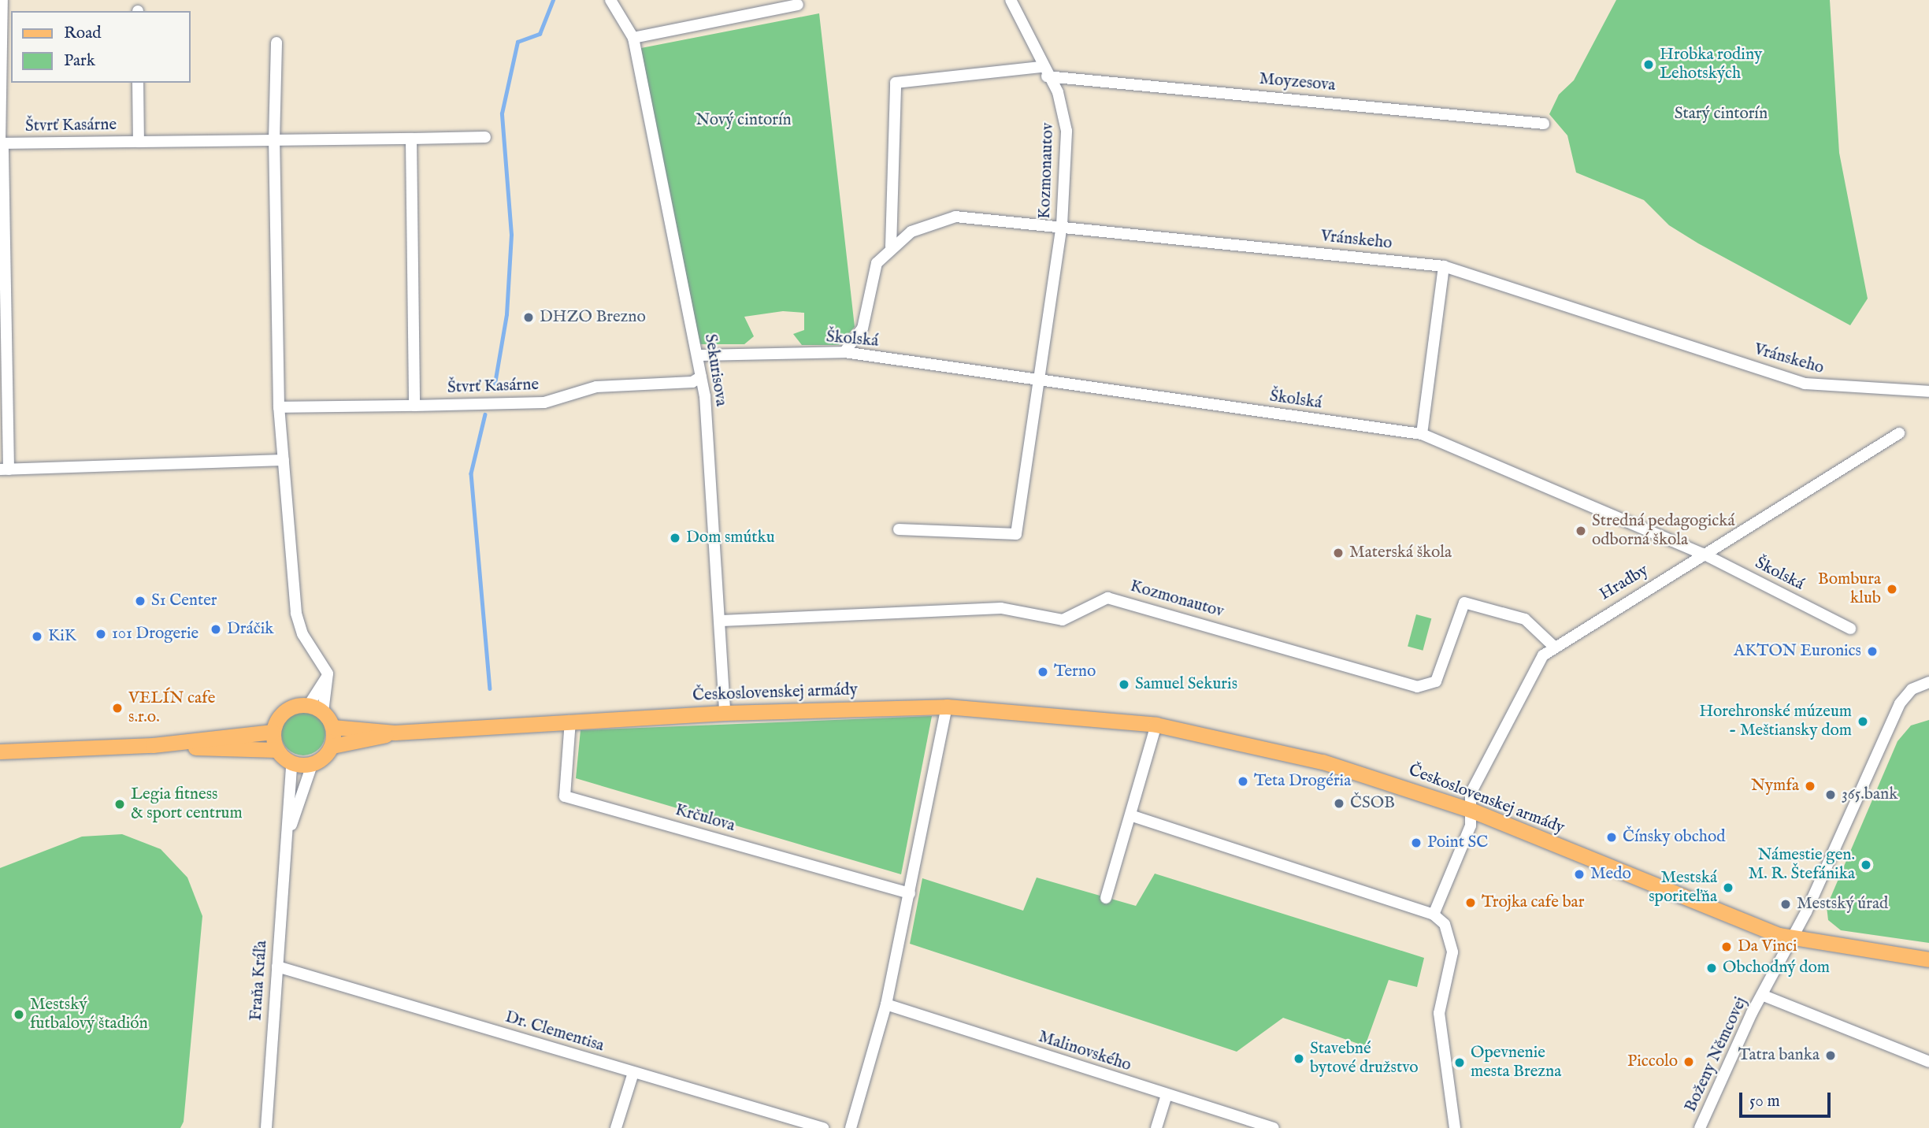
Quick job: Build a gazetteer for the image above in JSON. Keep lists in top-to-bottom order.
{
  "streets": {
    "main road": ["Československej armády"],
    "street": [
      "Moyzesova",
      "Štvrť Kasárne",
      "Kozmonautov",
      "Vránskeho",
      "Školská",
      "Sekurisova",
      "Hradby",
      "Krčulova",
      "Fraňa Kráľa",
      "Dr. Clementisa",
      "Malinovského",
      "Boženy Němcovej"
    ]
  },
  "crossings": [
    ["Moyzesova", "Kozmonautov"],
    ["Moyzesova", "Vránskeho"],
    ["Štvrť Kasárne", "Sekurisova"],
    ["Kozmonautov", "Vránskeho"],
    ["Kozmonautov", "Školská"],
    ["Kozmonautov", "Sekurisova"],
    ["Kozmonautov", "Hradby"],
    ["Vránskeho", "Školská"],
    ["Školská", "Sekurisova"],
    ["Školská", "Hradby"],
    ["Sekurisova", "Československej armády"],
    ["Hradby", "Československej armády"],
    ["Československej armády", "Krčulova"],
    ["Československej armády", "Fraňa Kráľa"],
    ["Fraňa Kráľa", "Dr. Clementisa"]
  ],
  "parks": ["Starý cintorín", "Nový cintorín"],
  "places": [
    "Hrobka rodiny Lehotských",
    "DHZO Brezno",
    "Stredná pedagogická odborná škola",
    "Dom smútku",
    "Materská škola",
    "Bombura klub",
    "S1 Center",
    "Dráčik",
    "101 Drogerie",
    "KiK",
    "AKTON Euronics",
    "Terno",
    "Samuel Sekuris",
    "VELÍN cafe s.r.o.",
    "Horehronské múzeum - Meštiansky dom",
    "Teta Drogéria",
    "Nymfa",
    "365.bank",
    "ČSOB",
    "Legia fitness & sport centrum",
    "Čínsky obchod",
    "Point SC",
    "Námestie gen. M. R. Štefánika",
    "Medo",
    "Mestská sporiteľňa",
    "Trojka cafe bar",
    "Mestský úrad",
    "Da Vinci",
    "Obchodný dom",
    "Mestský futbalový štadión",
    "Tatra banka",
    "Stavebné bytové družstvo",
    "Piccolo",
    "Opevnenie mesta Brezna"
  ],
  "legend": ["Road", "Park"],
  "scale_bar": "50 m"
}
